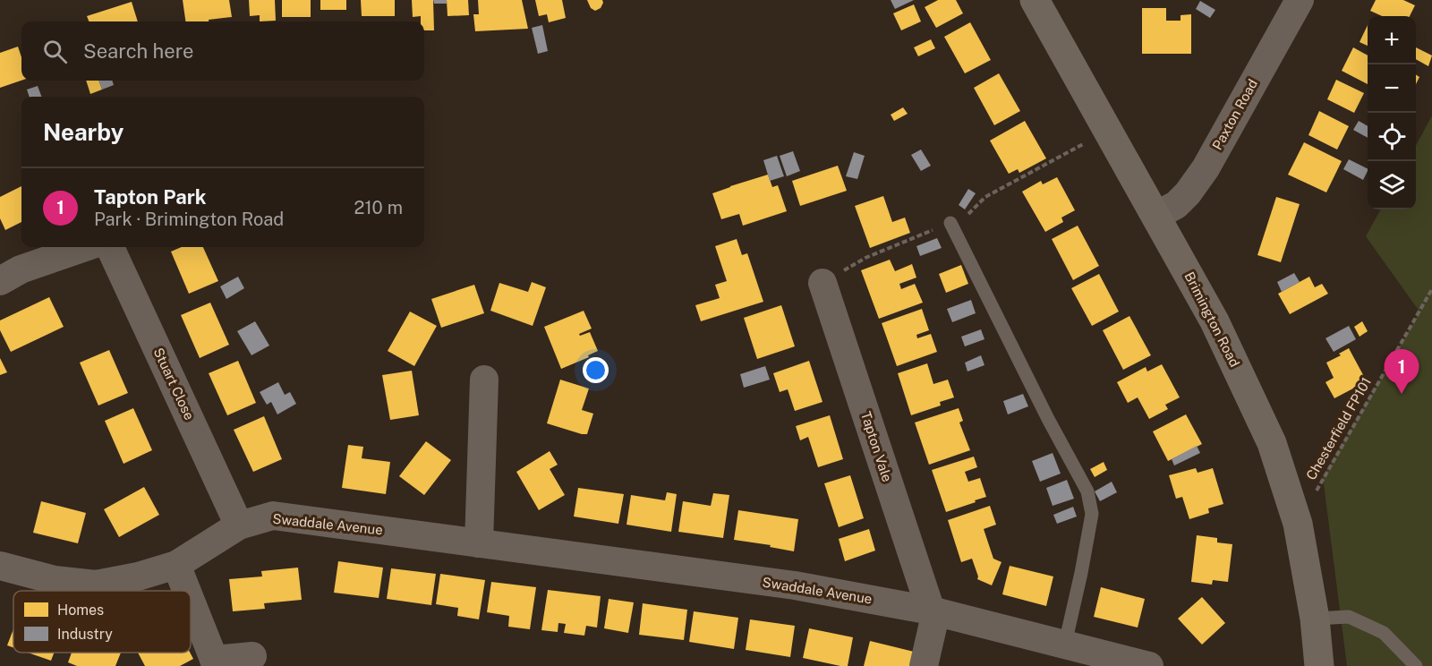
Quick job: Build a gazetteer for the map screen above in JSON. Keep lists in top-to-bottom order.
{
  "streets": {
    "main road": ["Brimington Road"],
    "street": [
      "Paxton Road",
      "Stuart Close",
      "Tapton Vale",
      "Swaddale Avenue"
    ],
    "path": ["Chesterfield FP101"]
  },
  "crossings": [
    ["Paxton Road", "Brimington Road"],
    ["Brimington Road", "Chesterfield FP101"],
    ["Stuart Close", "Swaddale Avenue"],
    ["Tapton Vale", "Swaddale Avenue"]
  ],
  "legend": ["Homes", "Industry"],
  "page": {
    "map_buttons": ["+", "−"],
    "search": "Search here",
    "heading": "Nearby",
    "list": [
      {
        "mark": "1",
        "name": "Tapton Park",
        "note": "Park · Brimington Road",
        "value": "210 m"
      }
    ],
    "pins": "1"
  }
}
